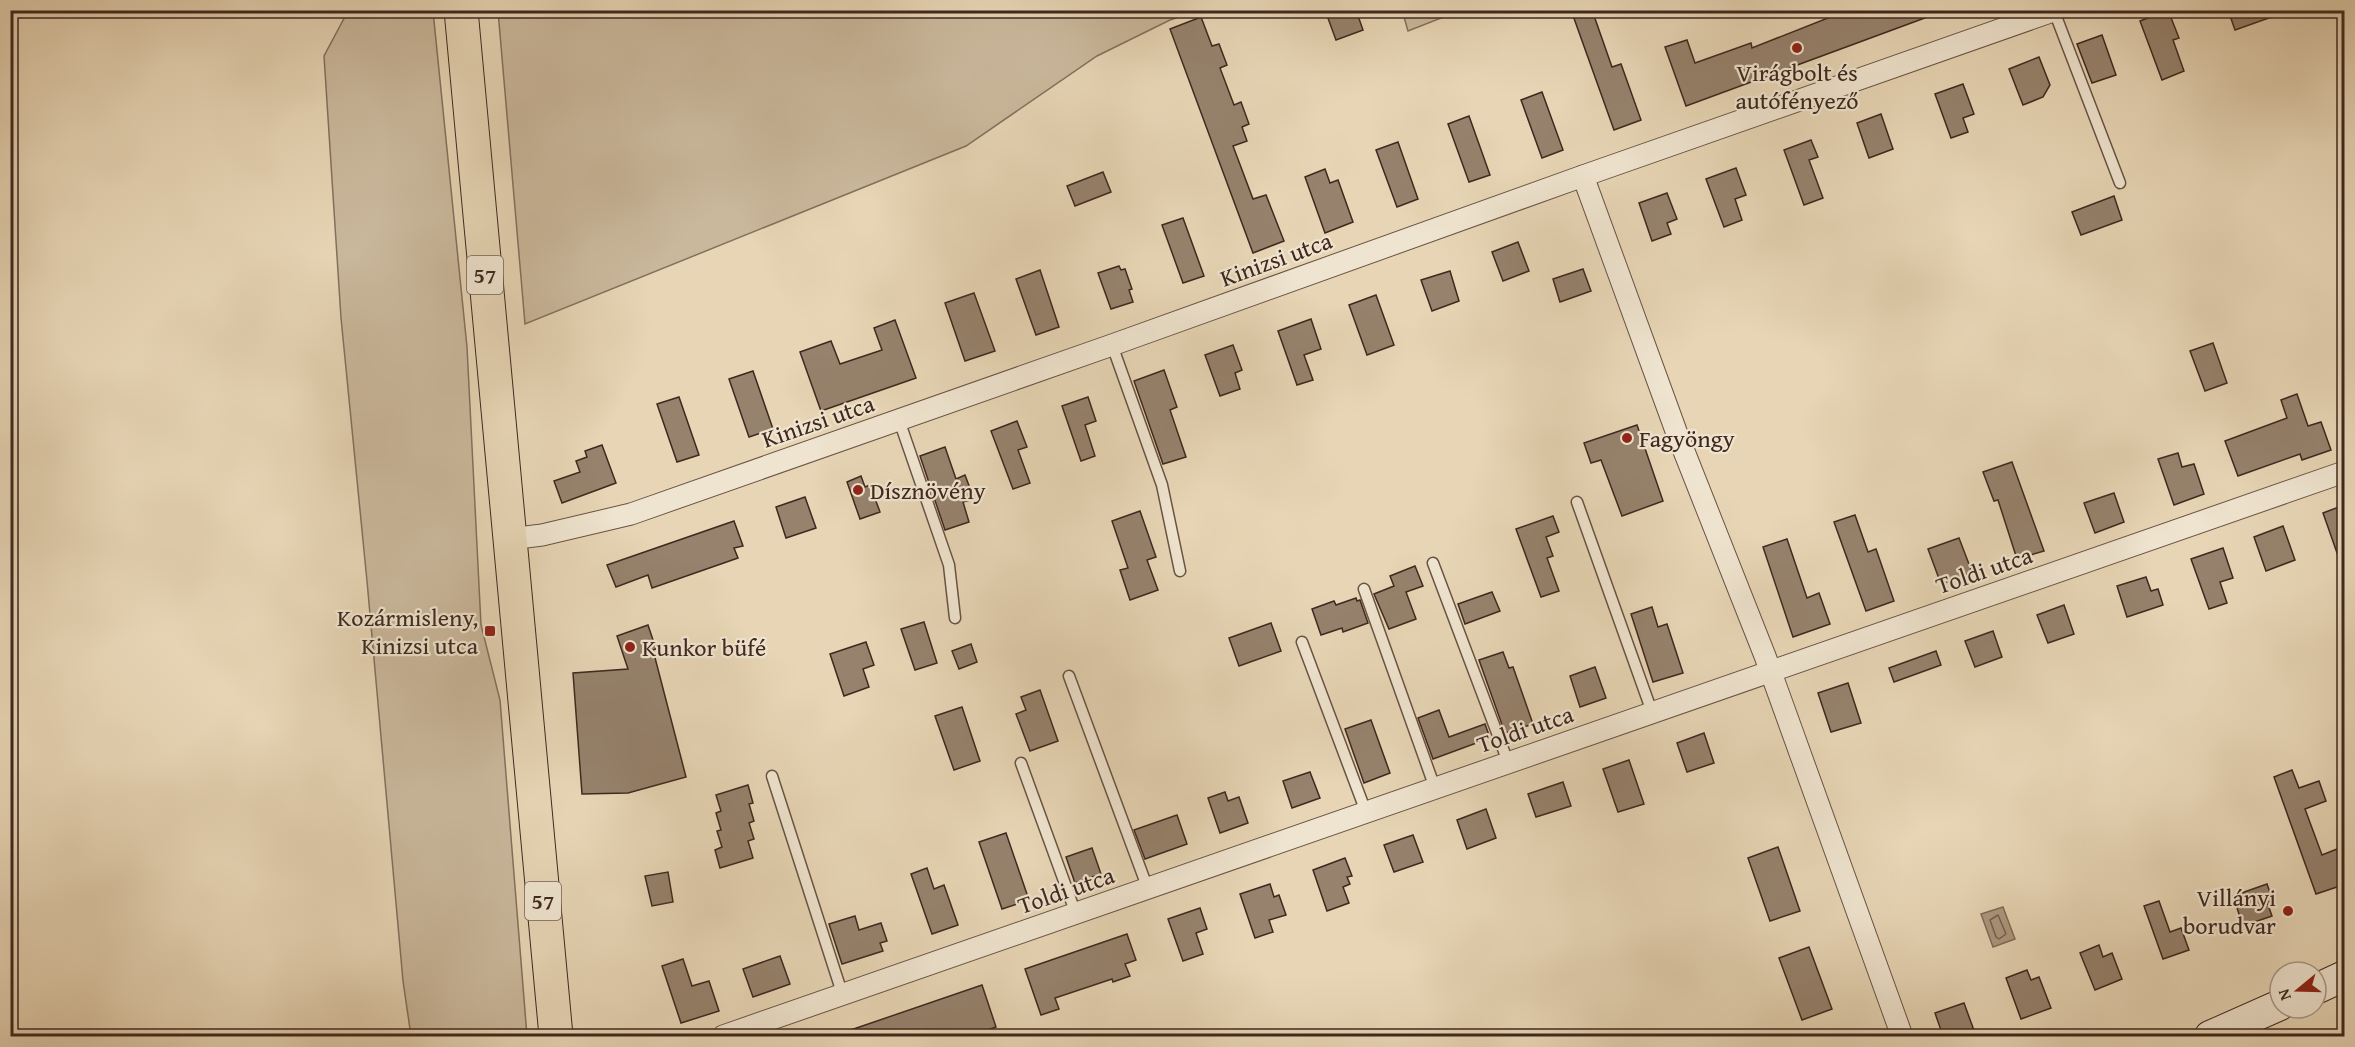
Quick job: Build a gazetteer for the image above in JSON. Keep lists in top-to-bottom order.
{
  "streets": {
    "main road": ["57"],
    "street": ["Kinizsi utca", "Toldi utca"]
  },
  "crossings": [
    ["Kinizsi utca", "57"]
  ],
  "places": {
    "other": [
      "Virágbolt és autófényező",
      "Fagyöngy",
      "Dísznövény",
      "Kunkor büfé",
      "Villányi borudvar"
    ],
    "transit": ["Kozármisleny, Kinizsi utca"]
  },
  "north": "left"
}
